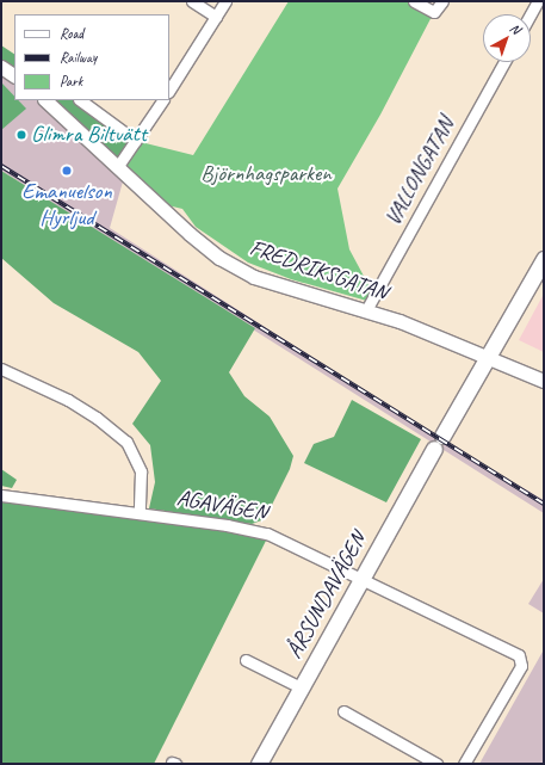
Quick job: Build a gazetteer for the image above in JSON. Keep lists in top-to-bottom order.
{
  "streets": {
    "main road": ["ÅRSUNDAVÄGEN"],
    "street": ["VALLONGATAN", "FREDRIKSGATAN", "AGAVÄGEN"]
  },
  "crossings": [
    ["VALLONGATAN", "FREDRIKSGATAN"],
    ["AGAVÄGEN", "ÅRSUNDAVÄGEN"]
  ],
  "parks": ["Björnhagsparken"],
  "places": ["Glimra Biltvätt", "Emanuelson Hyrljud"],
  "legend": ["Road", "Railway", "Park"],
  "north": "top right"
}
